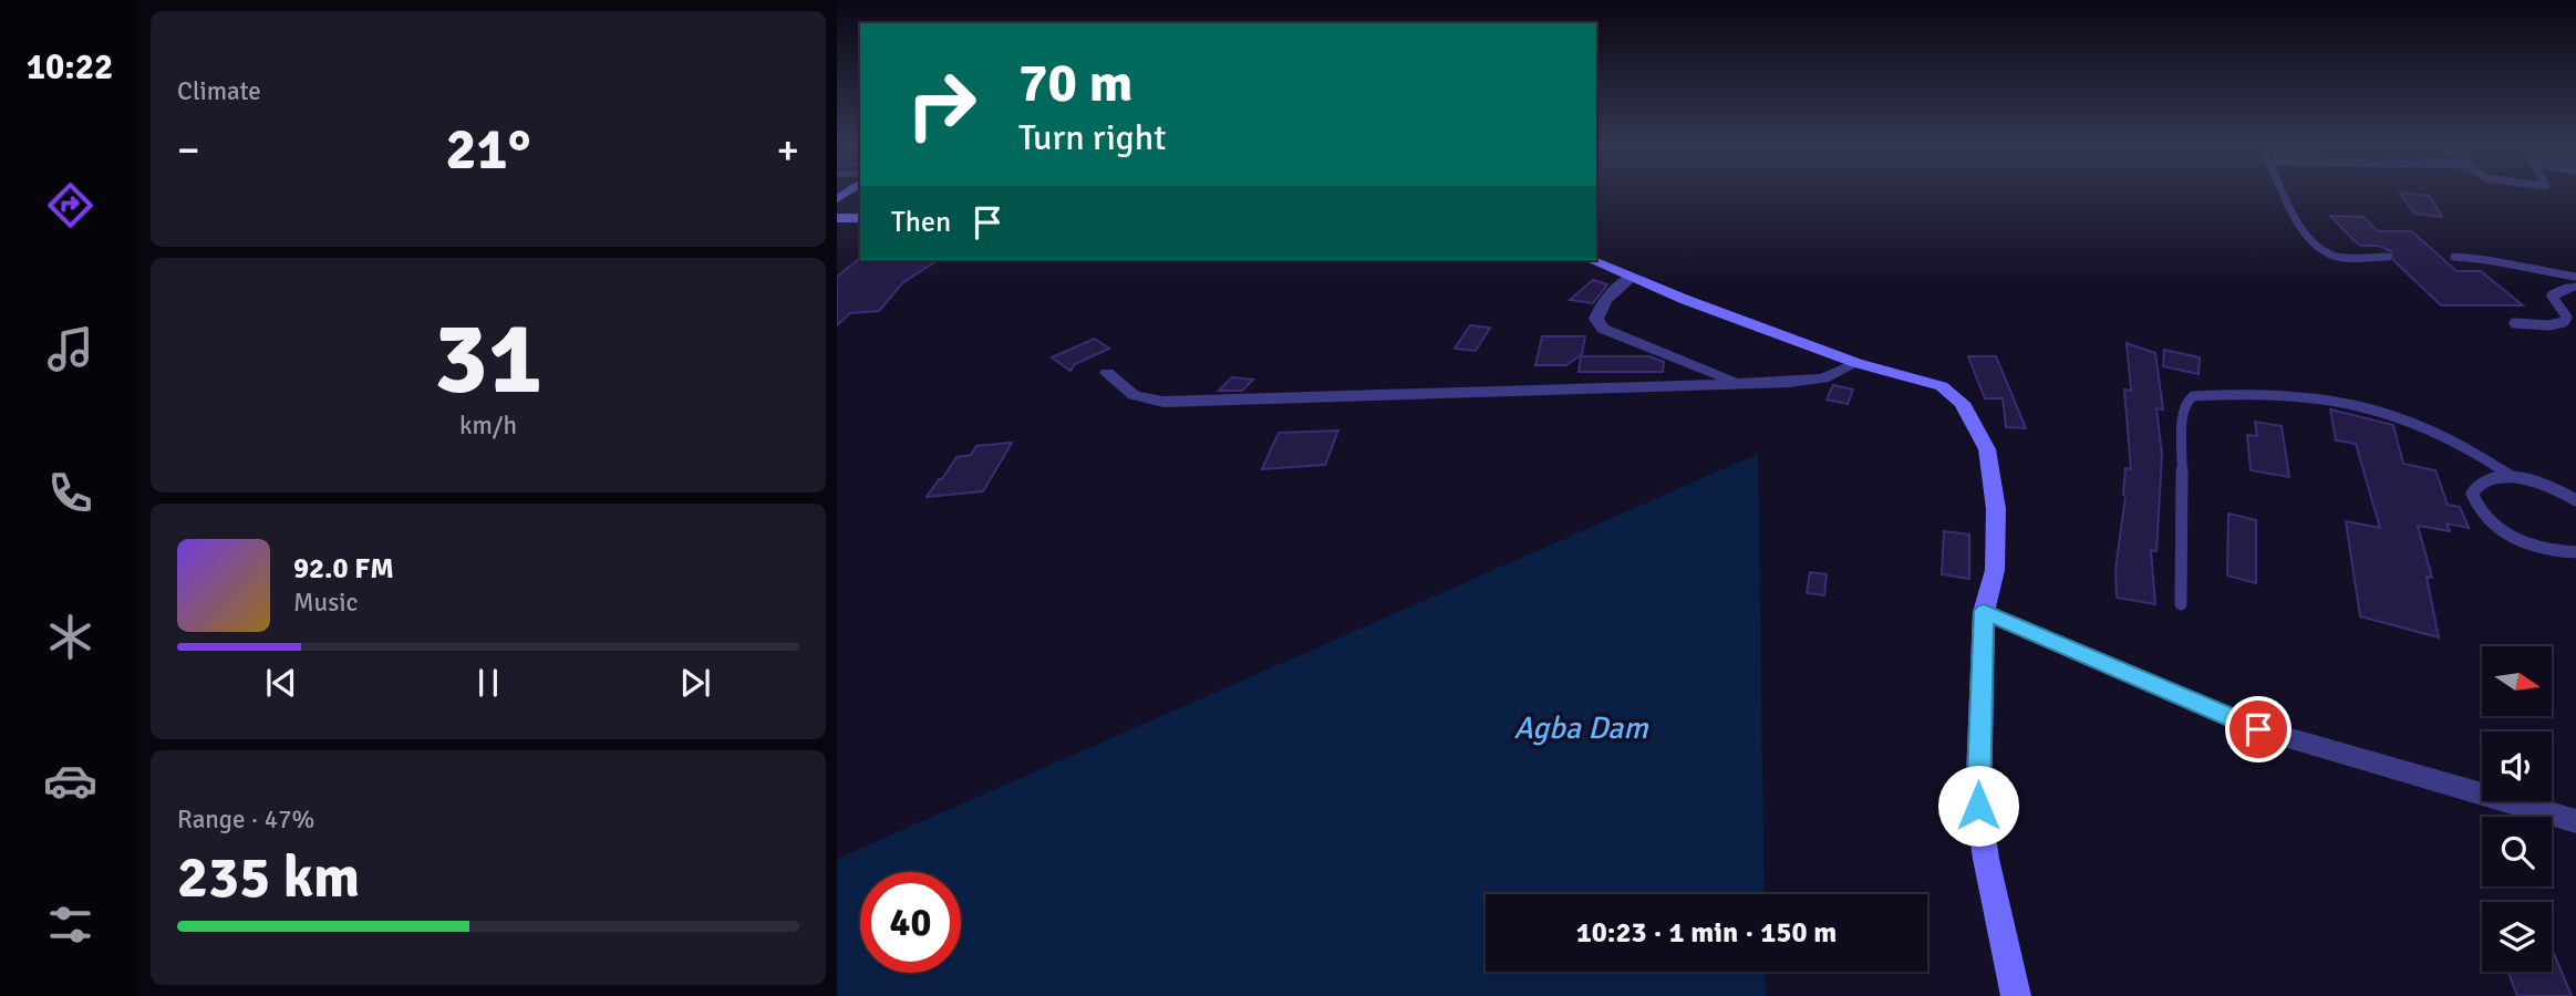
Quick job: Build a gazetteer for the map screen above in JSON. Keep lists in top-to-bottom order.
{
  "water": ["Agba Dam"],
  "north": "right",
  "page": {
    "tabs": "10:22",
    "tile": [
      "Climate",
      ["31", "km/h"],
      ["Range · 47%", "235 km"]
    ],
    "turn": ["70 m", "Turn right"],
    "heat": ["−", "21°", "+"],
    "then": "Then",
    "song": ["92.0 FM", "Music"],
    "limit": "40",
    "trip": "10:23 · 1 min · 150 m"
  }
}
